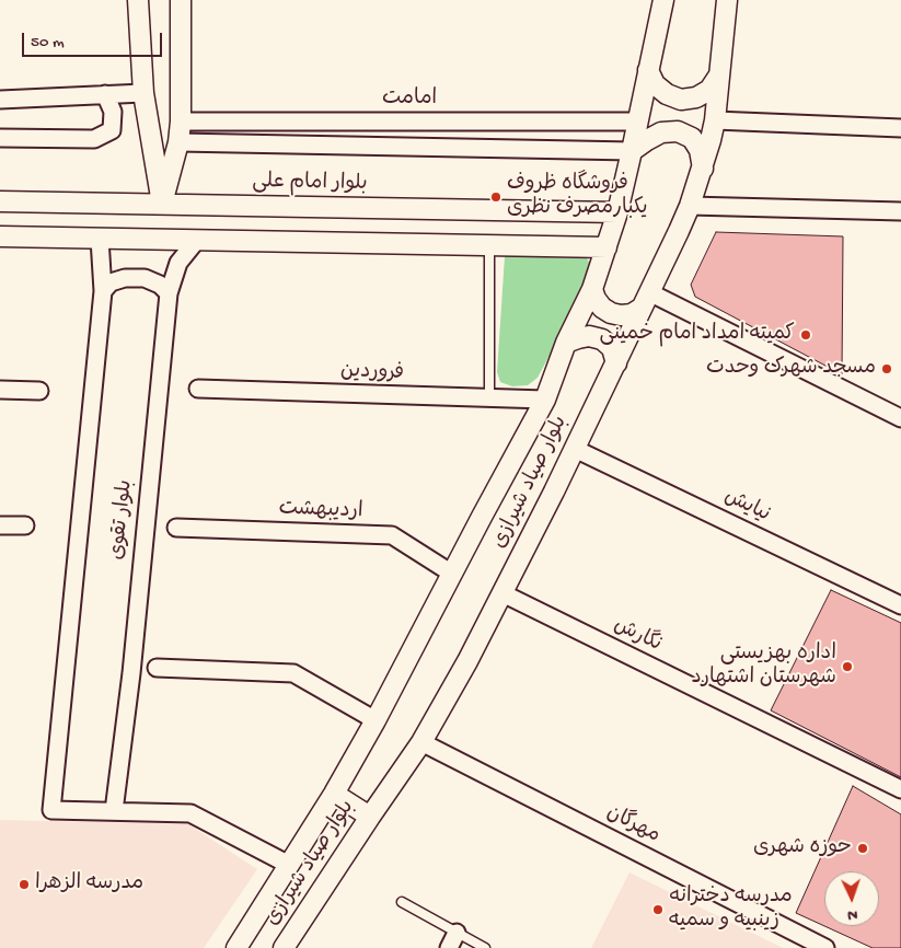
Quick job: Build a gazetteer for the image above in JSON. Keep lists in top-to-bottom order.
{
  "streets": {
    "street": [
      "امامت",
      "بلوار امام علی",
      "فروردین",
      "بلوار صیاد شیرازی",
      "نیایش",
      "اردیبهشت",
      "بلوار تقوی",
      "نگارش",
      "مهرگان"
    ]
  },
  "crossings": [
    ["امامت", "بلوار صیاد شیرازی"],
    ["بلوار امام علی", "بلوار صیاد شیرازی"],
    ["فروردین", "بلوار صیاد شیرازی"],
    ["بلوار صیاد شیرازی", "نیایش"],
    ["بلوار صیاد شیرازی", "اردیبهشت"],
    ["بلوار صیاد شیرازی", "نگارش"],
    ["بلوار صیاد شیرازی", "مهرگان"]
  ],
  "places": [
    "فروشگاه ظروف یکبارمصرف نظری",
    "کمیته امداد امام خمینی",
    "مسجد شهرک وحدت",
    "اداره بهزیستی شهرستان اشتهارد",
    "حوزه شهری",
    "مدرسه الزهرا",
    "مدرسه دخترانه زینبیه و سمیه"
  ],
  "scale_bar": "50 m",
  "north": "bottom"
}
